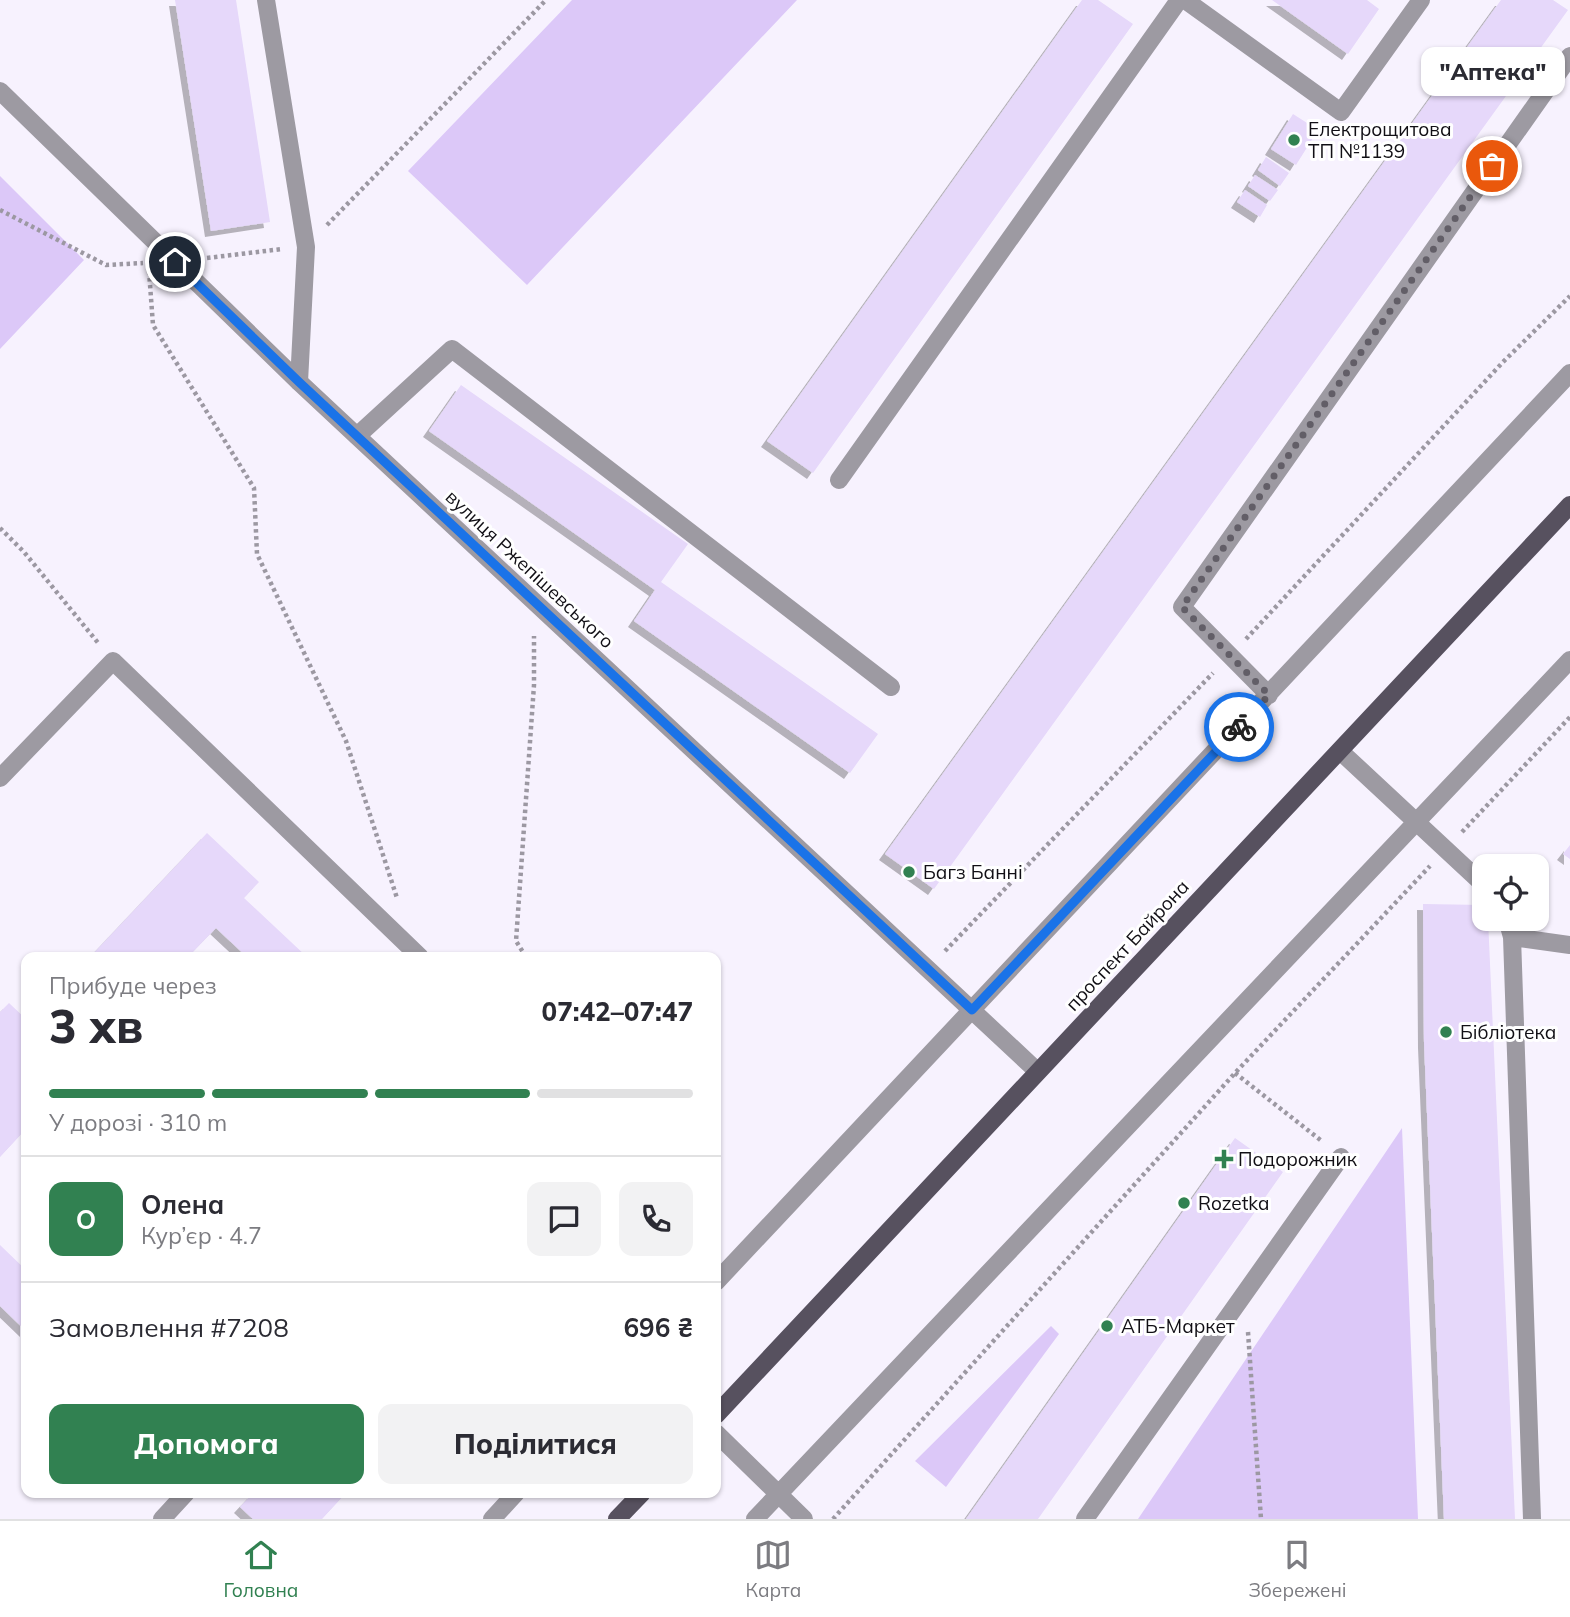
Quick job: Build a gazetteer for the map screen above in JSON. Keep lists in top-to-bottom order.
{
  "streets": {
    "main road": ["проспект Байрона"],
    "street": ["вулиця Ржепішевського"]
  },
  "crossings": [
    ["вулиця Ржепішевського", "проспект Байрона"]
  ],
  "places": {
    "other": [
      "Електрощитова ТП №1139",
      "\"Аптека\"",
      "Багз Банні",
      "Бібліотека",
      "Rozetka",
      "АТБ-Маркет"
    ],
    "health": ["Подорожник"]
  },
  "page": {
    "bubble": "\"Аптека\"",
    "heading": ["3 хв", "Прибуде через", "07:42–07:47"],
    "panel": [
      "Олена",
      "Кур’єр · 4.7",
      "Замовлення #7208",
      "696 ₴"
    ],
    "bar": "У дорозі · 310 m",
    "round": "О",
    "buttons": ["Допомога", "Поділитися"],
    "tabs": ["Головна", "Карта", "Збережені"]
  }
}
